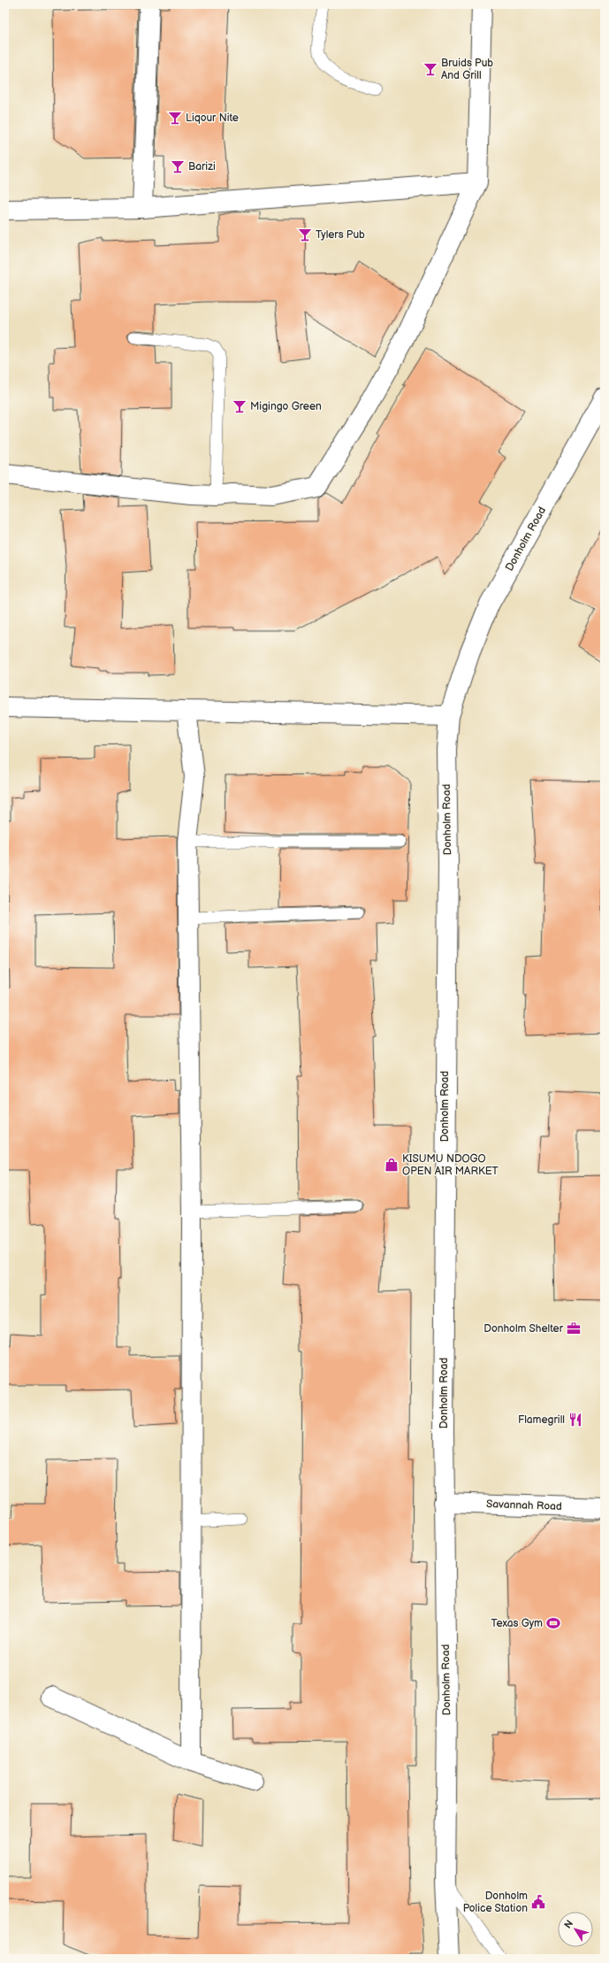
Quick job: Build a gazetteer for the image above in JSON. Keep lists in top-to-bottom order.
{
  "streets": {
    "street": ["Donholm Road", "Savannah Road"]
  },
  "crossings": [
    ["Donholm Road", "Savannah Road"]
  ],
  "places": {
    "bar": [
      "Bruids Pub And Grill",
      "Liqour Nite",
      "Barizi",
      "Tylers Pub",
      "Migingo Green"
    ],
    "shop": ["KISUMU NDOGO OPEN AIR MARKET"],
    "office": ["Donholm Shelter"],
    "restaurant": ["Flamegrill"],
    "sports": ["Texas Gym"],
    "public building": ["Donholm Police Station"]
  },
  "north": "top left"
}
